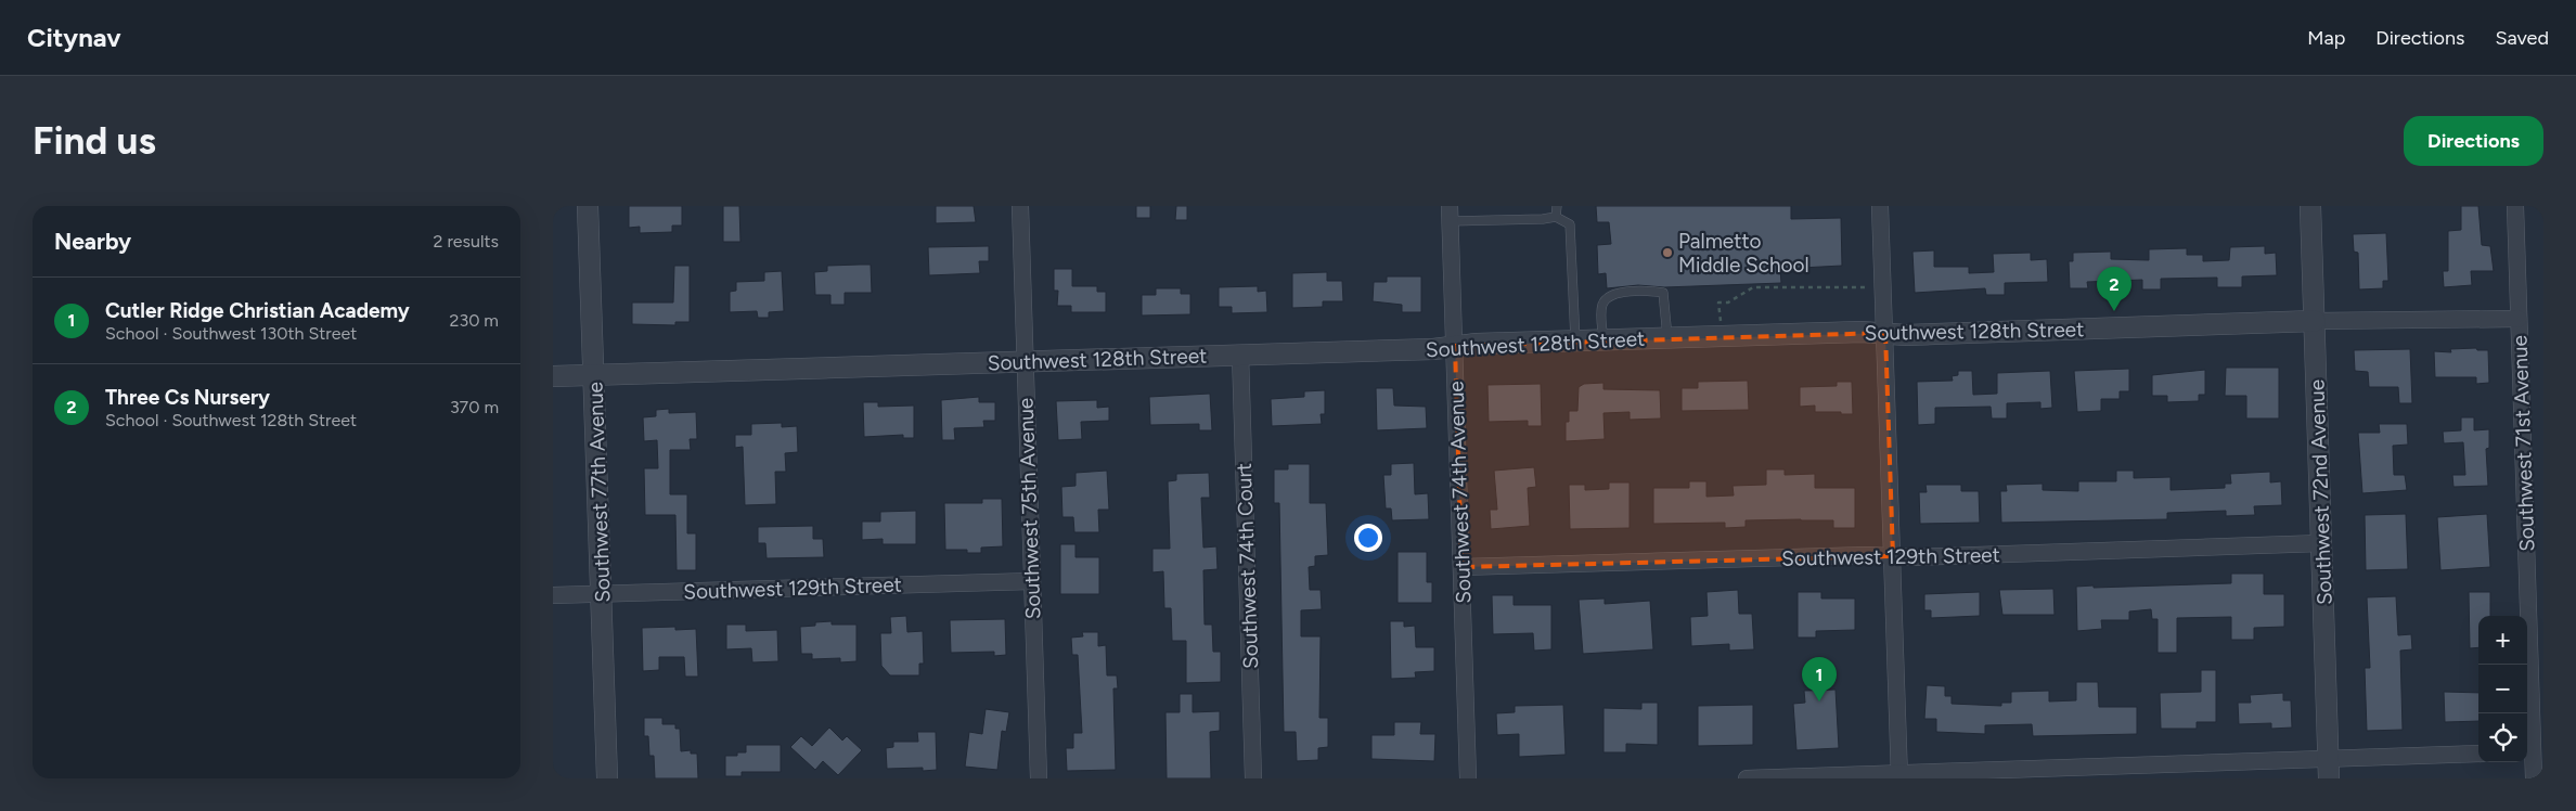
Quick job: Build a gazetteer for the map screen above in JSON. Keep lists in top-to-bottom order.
{
  "streets": {
    "street": [
      "Southwest 128th Street",
      "Southwest 71st Avenue",
      "Southwest 77th Avenue",
      "Southwest 74th Avenue",
      "Southwest 72nd Avenue",
      "Southwest 75th Avenue",
      "Southwest 129th Street",
      "Southwest 74th Court"
    ]
  },
  "crossings": [
    ["Southwest 128th Street", "Southwest 71st Avenue"],
    ["Southwest 128th Street", "Southwest 77th Avenue"],
    ["Southwest 128th Street", "Southwest 74th Avenue"],
    ["Southwest 128th Street", "Southwest 72nd Avenue"],
    ["Southwest 128th Street", "Southwest 75th Avenue"],
    ["Southwest 128th Street", "Southwest 74th Court"],
    ["Southwest 77th Avenue", "Southwest 129th Street"],
    ["Southwest 74th Avenue", "Southwest 129th Street"],
    ["Southwest 72nd Avenue", "Southwest 129th Street"],
    ["Southwest 75th Avenue", "Southwest 129th Street"]
  ],
  "places": ["Palmetto Middle School"],
  "page": {
    "header": "Citynav",
    "nav": ["Map", "Directions", "Saved"],
    "buttons": "Directions",
    "title": "Find us",
    "heading": ["Nearby", "2 results"],
    "pins": ["2", "1"],
    "list": [
      {
        "mark": "1",
        "name": "Cutler Ridge Christian Academy",
        "note": "School · Southwest 130th Street",
        "value": "230 m"
      },
      {
        "mark": "2",
        "name": "Three Cs Nursery",
        "note": "School · Southwest 128th Street",
        "value": "370 m"
      }
    ],
    "map_buttons": ["+", "−"]
  }
}
